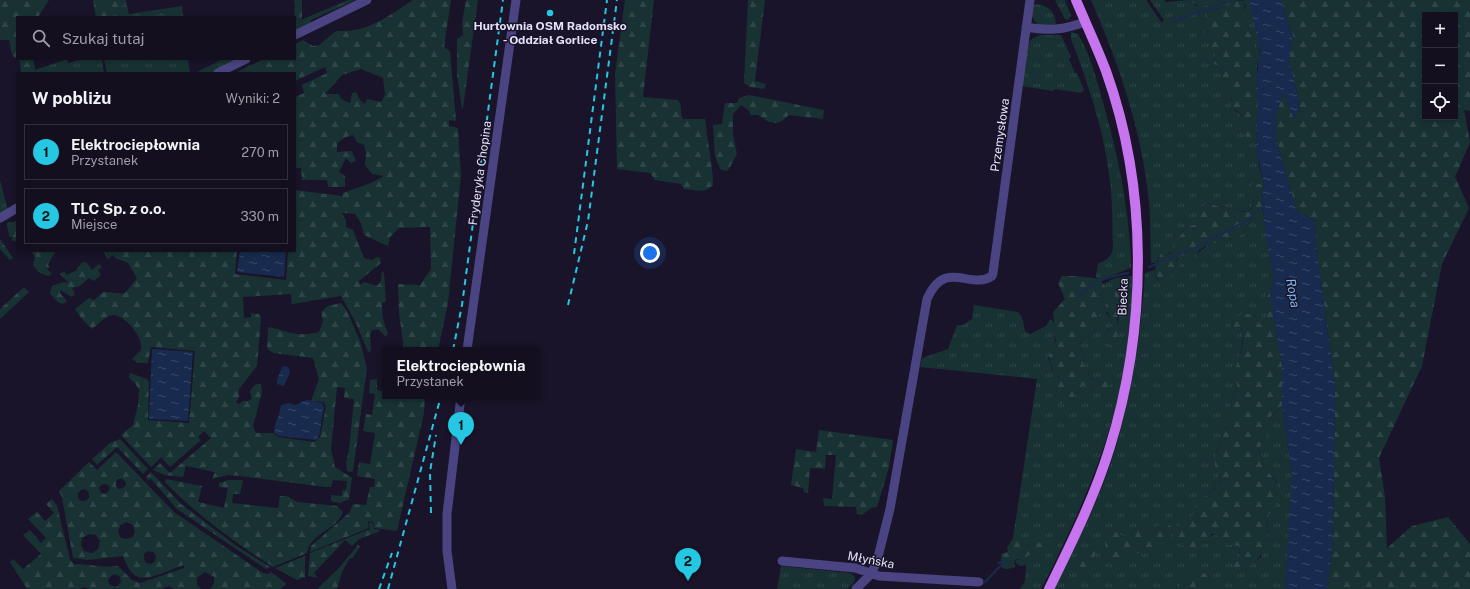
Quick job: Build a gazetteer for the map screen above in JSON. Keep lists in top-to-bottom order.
{
  "streets": {
    "main road": ["Biecka"],
    "street": ["Przemysłowa", "Fryderyka Chopina", "Młyńska"]
  },
  "crossings": [
    ["Przemysłowa", "Młyńska"]
  ],
  "water": ["Ropa"],
  "places": ["Hurtownia OSM Radomsko - Oddział Gorlice"],
  "page": {
    "map_buttons": ["+", "−"],
    "search": "Szukaj tutaj",
    "heading": ["W pobliżu", "Wyniki: 2"],
    "list": [
      {
        "mark": "1",
        "name": "Elektrociepłownia",
        "note": "Przystanek",
        "value": "270 m"
      },
      {
        "mark": "2",
        "name": "TLC Sp. z o.o.",
        "note": "Miejsce",
        "value": "330 m"
      }
    ],
    "popup": ["Elektrociepłownia", "Przystanek"],
    "pins": ["1", "2"]
  }
}
